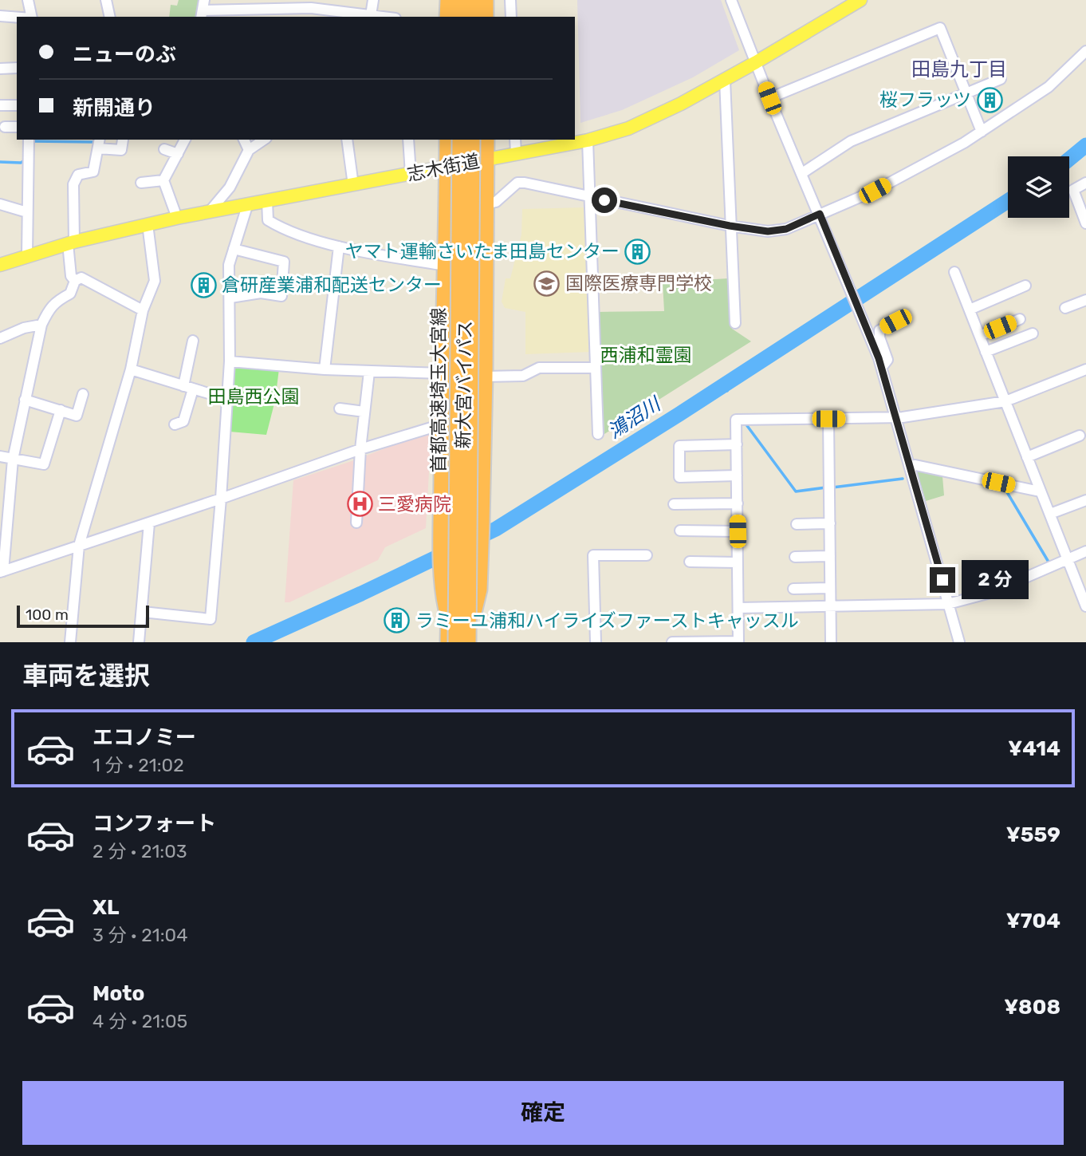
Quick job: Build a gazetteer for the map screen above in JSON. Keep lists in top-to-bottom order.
{
  "streets": {
    "highway": ["新大宮バイパス", "首都高速埼玉大宮線"],
    "main road": ["志木街道"]
  },
  "crossings": [
    ["志木街道", "新大宮バイパス"]
  ],
  "districts": ["田島九丁目"],
  "water": ["鴻沼川"],
  "parks": ["西浦和霊園", "田島西公園"],
  "places": {
    "building": [
      "桜フラッツ",
      "ヤマト運輸さいたま田島センター",
      "倉研産業浦和配送センター",
      "ラミーユ浦和ハイライズファーストキャッスル"
    ],
    "school or university": ["国際医療専門学校"],
    "hospital": ["三愛病院"]
  },
  "scale_bar": "100 m",
  "page": {
    "banner": ["ニューのぶ", "新開通り"],
    "bubble": "2 分",
    "scale": "100 m",
    "heading": "車両を選択",
    "list": [
      {
        "name": "エコノミー",
        "note": "1 分 · 21:02",
        "value": "¥414"
      },
      {
        "name": "コンフォート",
        "note": "2 分 · 21:03",
        "value": "¥559"
      },
      {
        "name": "XL",
        "note": "3 分 · 21:04",
        "value": "¥704"
      },
      {
        "name": "Moto",
        "note": "4 分 · 21:05",
        "value": "¥808"
      }
    ],
    "buttons": "確定"
  }
}
